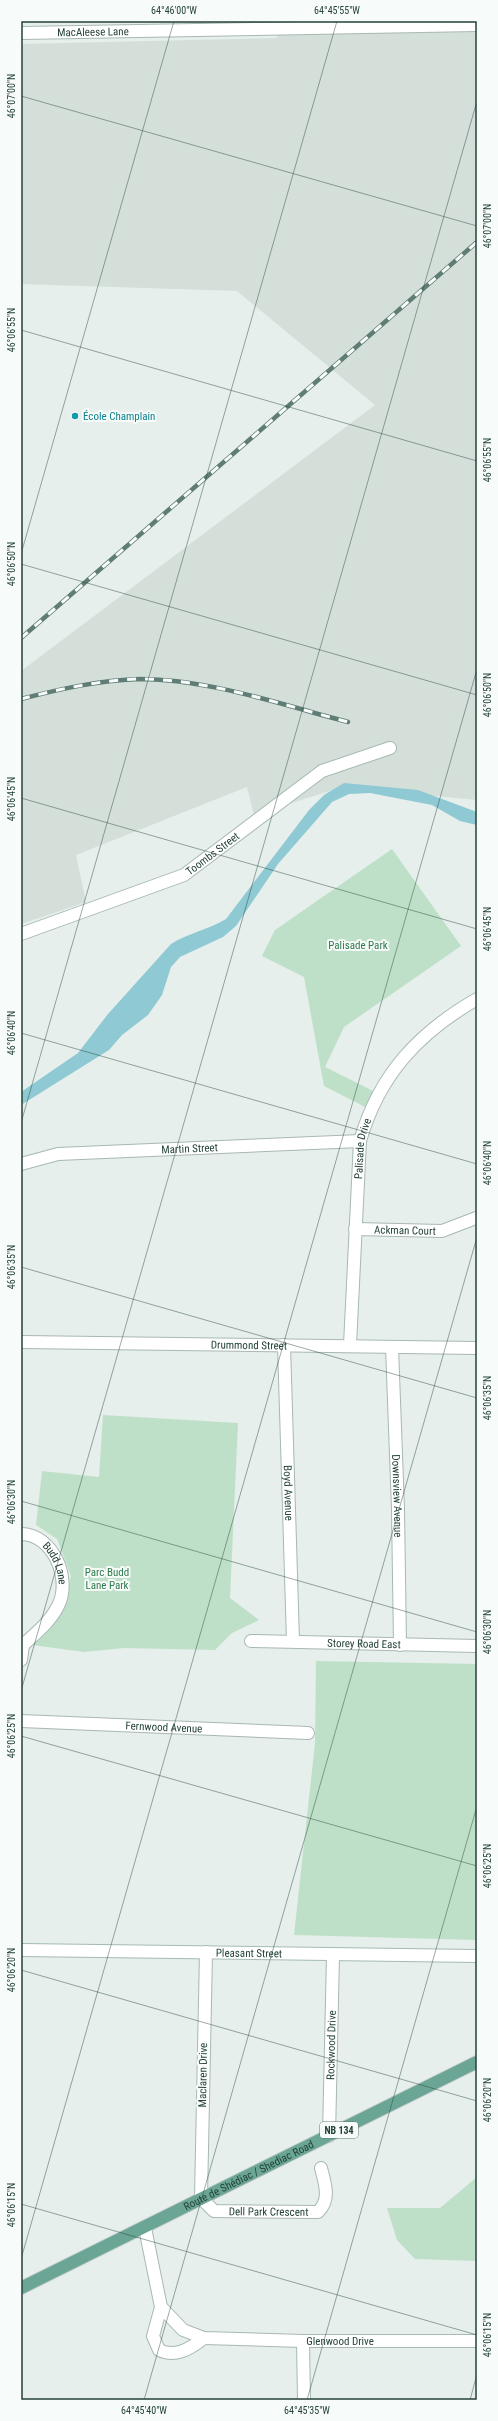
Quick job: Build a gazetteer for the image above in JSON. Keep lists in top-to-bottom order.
{
  "streets": {
    "main road": ["NB 134", "Route de Shédiac / Shediac Road"],
    "street": [
      "MacAleese Lane",
      "Toombs Street",
      "Martin Street",
      "Palisade Drive",
      "Ackman Court",
      "Drummond Street",
      "Boyd Avenue",
      "Downsview Avenue",
      "Budd Lane",
      "Storey Road East",
      "Fernwood Avenue",
      "Pleasant Street",
      "Rockwood Drive",
      "Maclaren Drive",
      "Dell Park Crescent",
      "Glenwood Drive"
    ]
  },
  "crossings": [
    ["Martin Street", "Palisade Drive"],
    ["Palisade Drive", "Ackman Court"],
    ["Palisade Drive", "Drummond Street"],
    ["Drummond Street", "Boyd Avenue"],
    ["Drummond Street", "Downsview Avenue"],
    ["Boyd Avenue", "Storey Road East"],
    ["Downsview Avenue", "Storey Road East"],
    ["Pleasant Street", "Rockwood Drive"],
    ["Pleasant Street", "Maclaren Drive"],
    ["Rockwood Drive", "Route de Shédiac / Shediac Road"],
    ["Maclaren Drive", "Route de Shédiac / Shediac Road"],
    ["Maclaren Drive", "Dell Park Crescent"],
    ["Route de Shédiac / Shediac Road", "Dell Park Crescent"]
  ],
  "parks": ["Palisade Park", "Parc Budd Lane Park"],
  "places": ["École Champlain"],
  "coordinates": [
    "64°46'00\"W",
    "64°45'55\"W",
    "46°07'00\"N",
    "46°06'55\"N",
    "46°06'50\"N",
    "46°06'45\"N",
    "46°06'40\"N",
    "46°06'35\"N",
    "46°06'30\"N",
    "46°06'25\"N",
    "46°06'20\"N",
    "46°06'15\"N",
    "64°45'40\"W",
    "64°45'35\"W"
  ]
}
